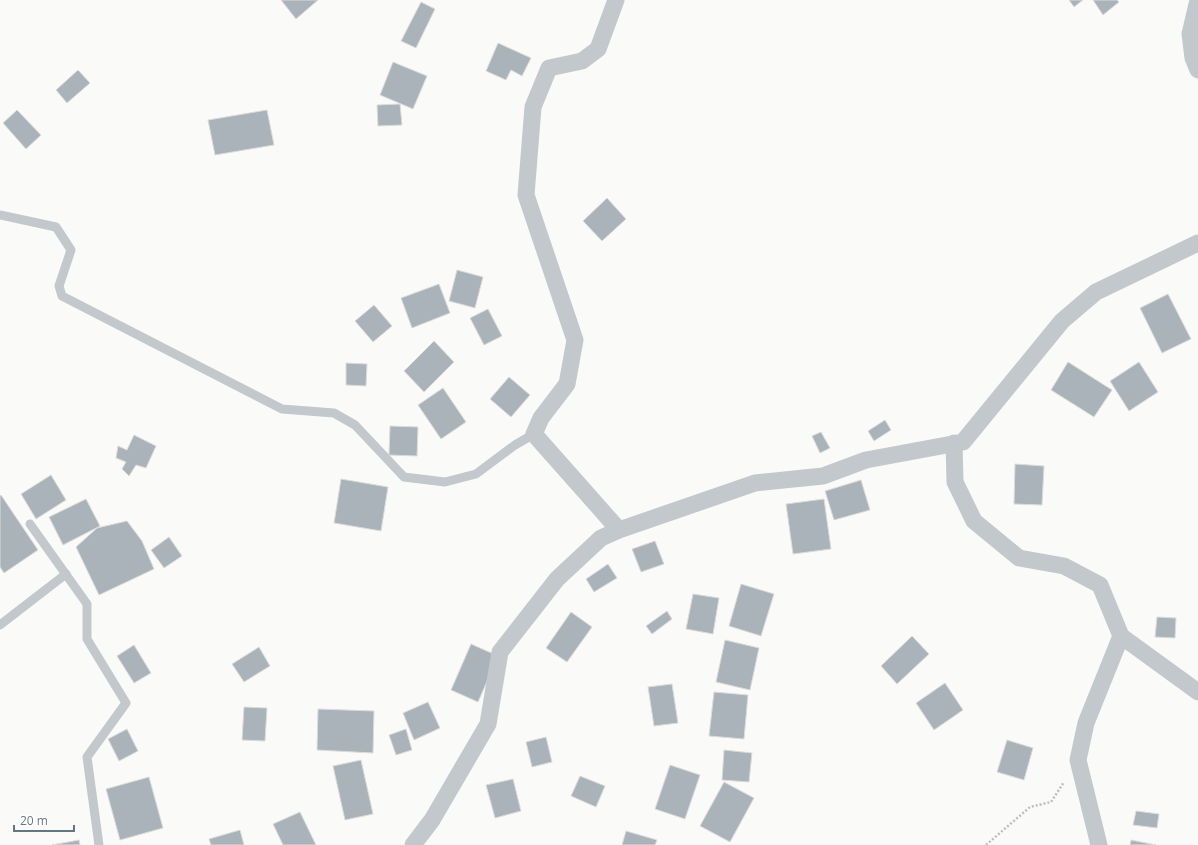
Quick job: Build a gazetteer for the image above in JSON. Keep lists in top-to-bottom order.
{
  "scale_bar": "20 m"
}
